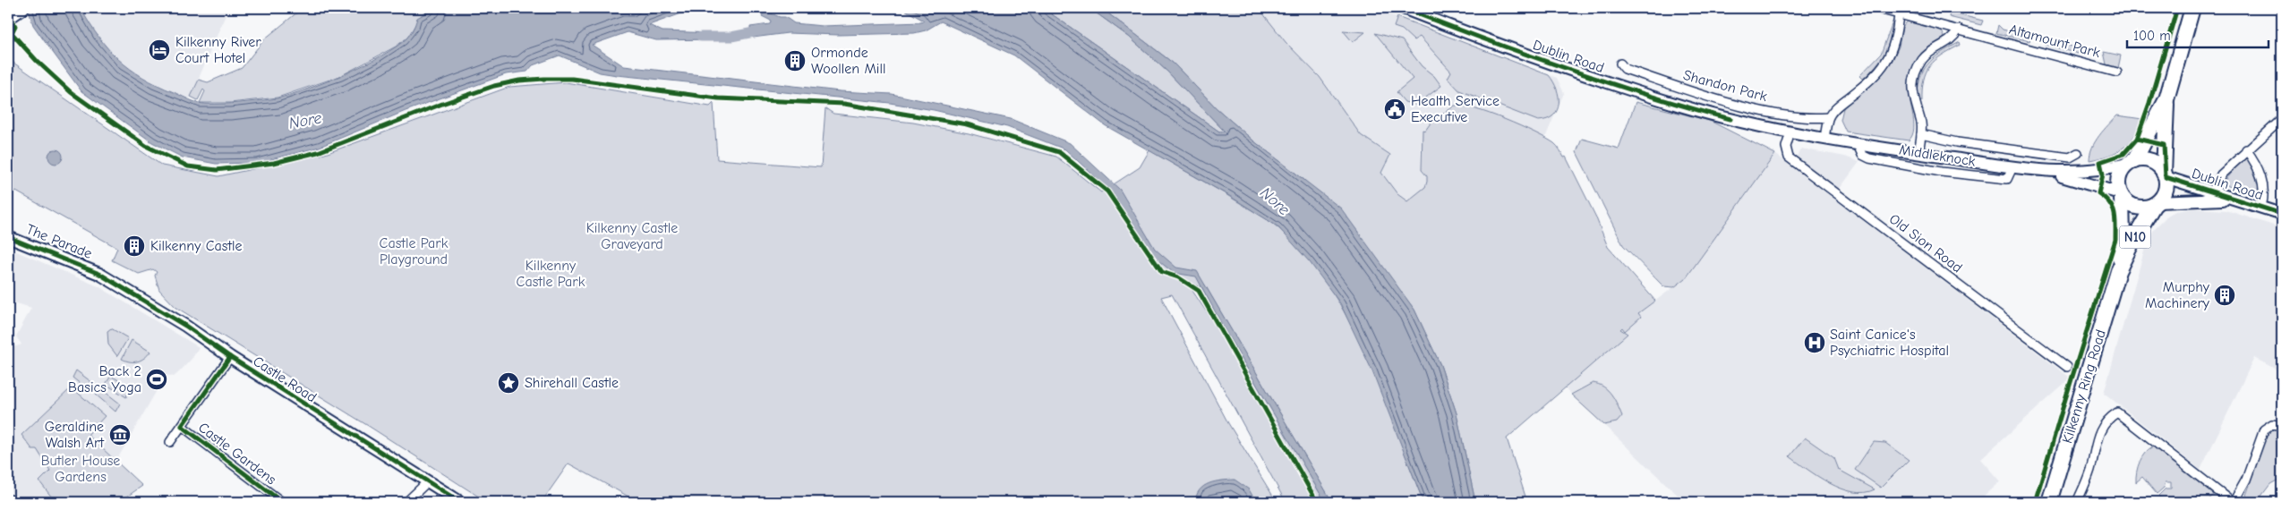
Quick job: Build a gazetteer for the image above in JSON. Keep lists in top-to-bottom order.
{
  "streets": {
    "highway": ["N10", "Kilkenny Ring Road"],
    "main road": ["Dublin Road", "The Parade", "Castle Road"],
    "street": [
      "Altamount Park",
      "Shandon Park",
      "Middleknock",
      "Old Sion Road",
      "Castle Gardens"
    ]
  },
  "crossings": [
    ["Dublin Road", "Middleknock"],
    ["Dublin Road", "N10"],
    ["Dublin Road", "Old Sion Road"],
    ["Dublin Road", "Kilkenny Ring Road"],
    ["N10", "Kilkenny Ring Road"],
    ["The Parade", "Castle Road"],
    ["Castle Road", "Castle Gardens"]
  ],
  "water": ["Nore"],
  "parks": [
    "Kilkenny Castle Graveyard",
    "Castle Park Playground",
    "Kilkenny Castle Park",
    "Butler House Gardens"
  ],
  "places": {
    "hotel": ["Kilkenny River Court Hotel"],
    "building": ["Ormonde Woollen Mill", "Kilkenny Castle", "Murphy Machinery"],
    "public building": ["Health Service Executive"],
    "hospital": ["Saint Canice's Psychiatric Hospital"],
    "sports": ["Back 2 Basics Yoga"],
    "place": ["Shirehall Castle"],
    "museum": ["Geraldine Walsh Art"]
  },
  "scale_bar": "100 m"
}
